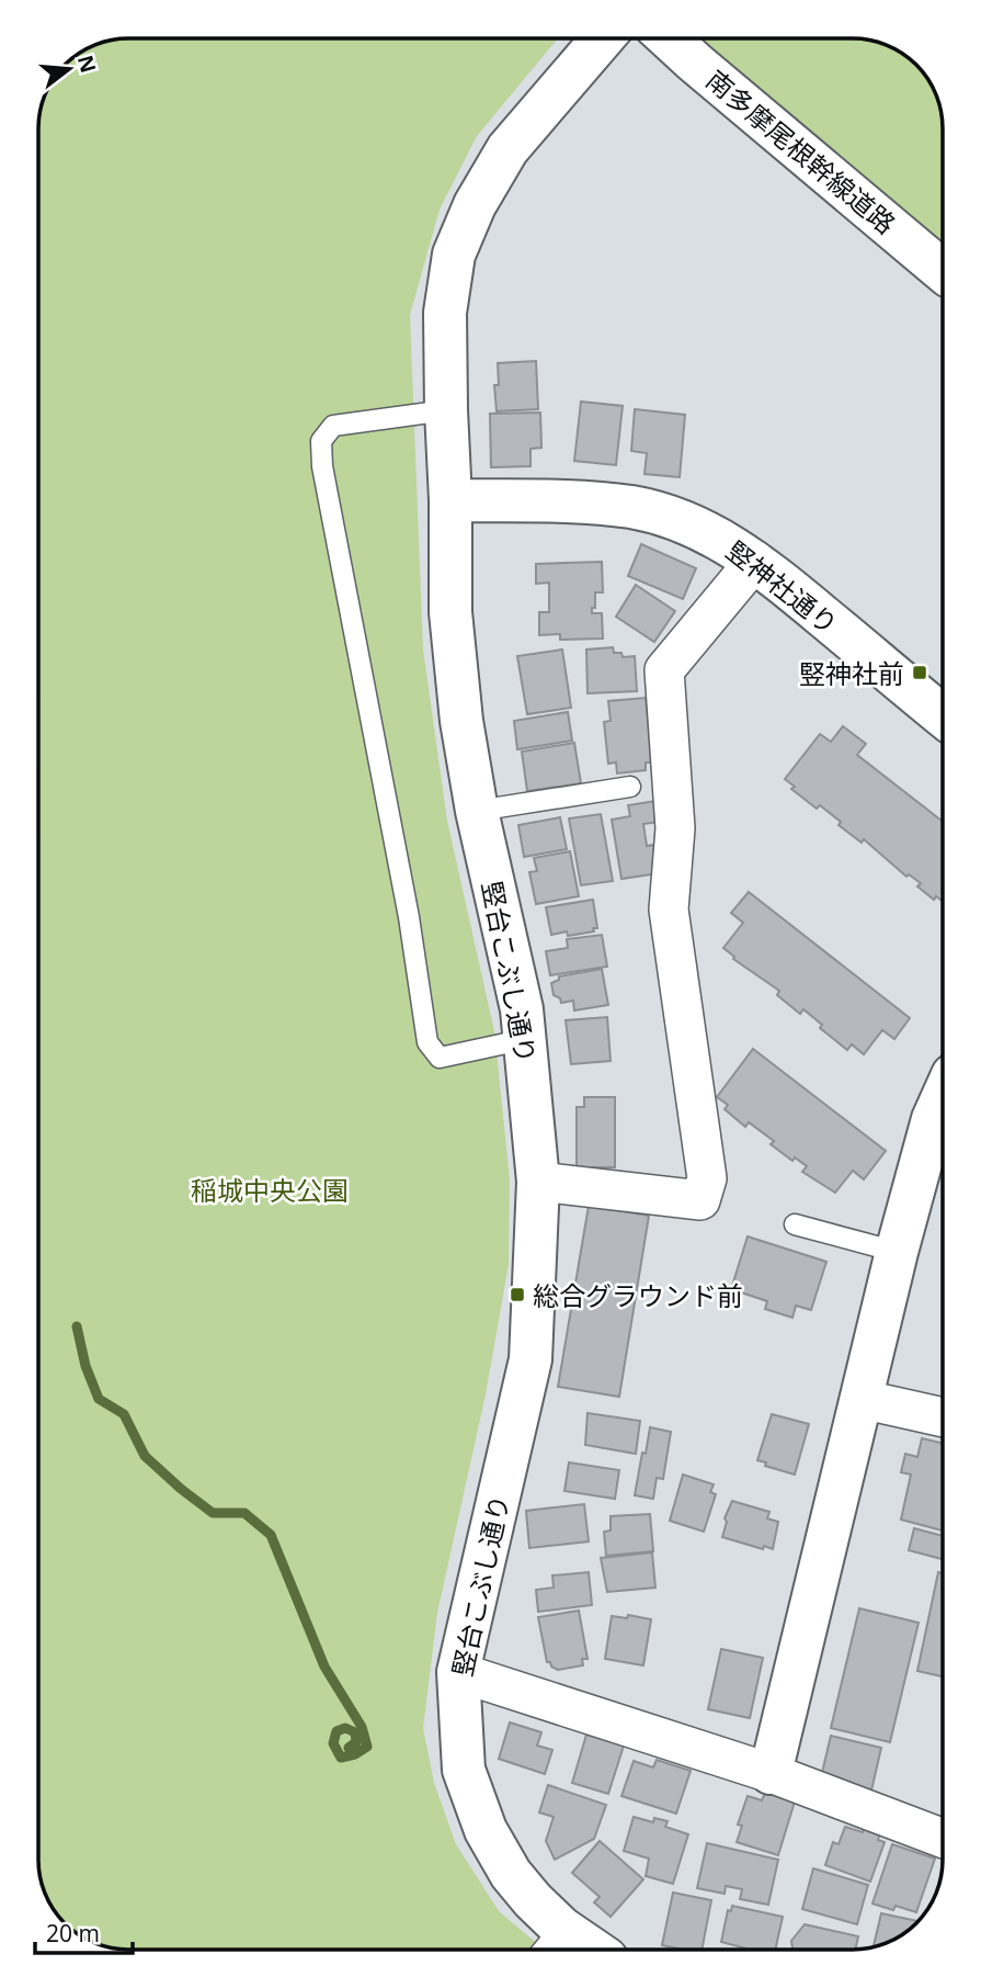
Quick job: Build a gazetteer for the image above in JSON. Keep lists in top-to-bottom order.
{
  "streets": {
    "street": ["南多摩尾根幹線道路", "竪神社通り", "竪台こぶし通り"]
  },
  "crossings": [
    ["竪神社通り", "竪台こぶし通り"]
  ],
  "parks": ["稲城中央公園"],
  "places": {
    "transit": ["竪神社前", "総合グラウンド前"]
  },
  "scale_bar": "20 m",
  "north": "right"
}
